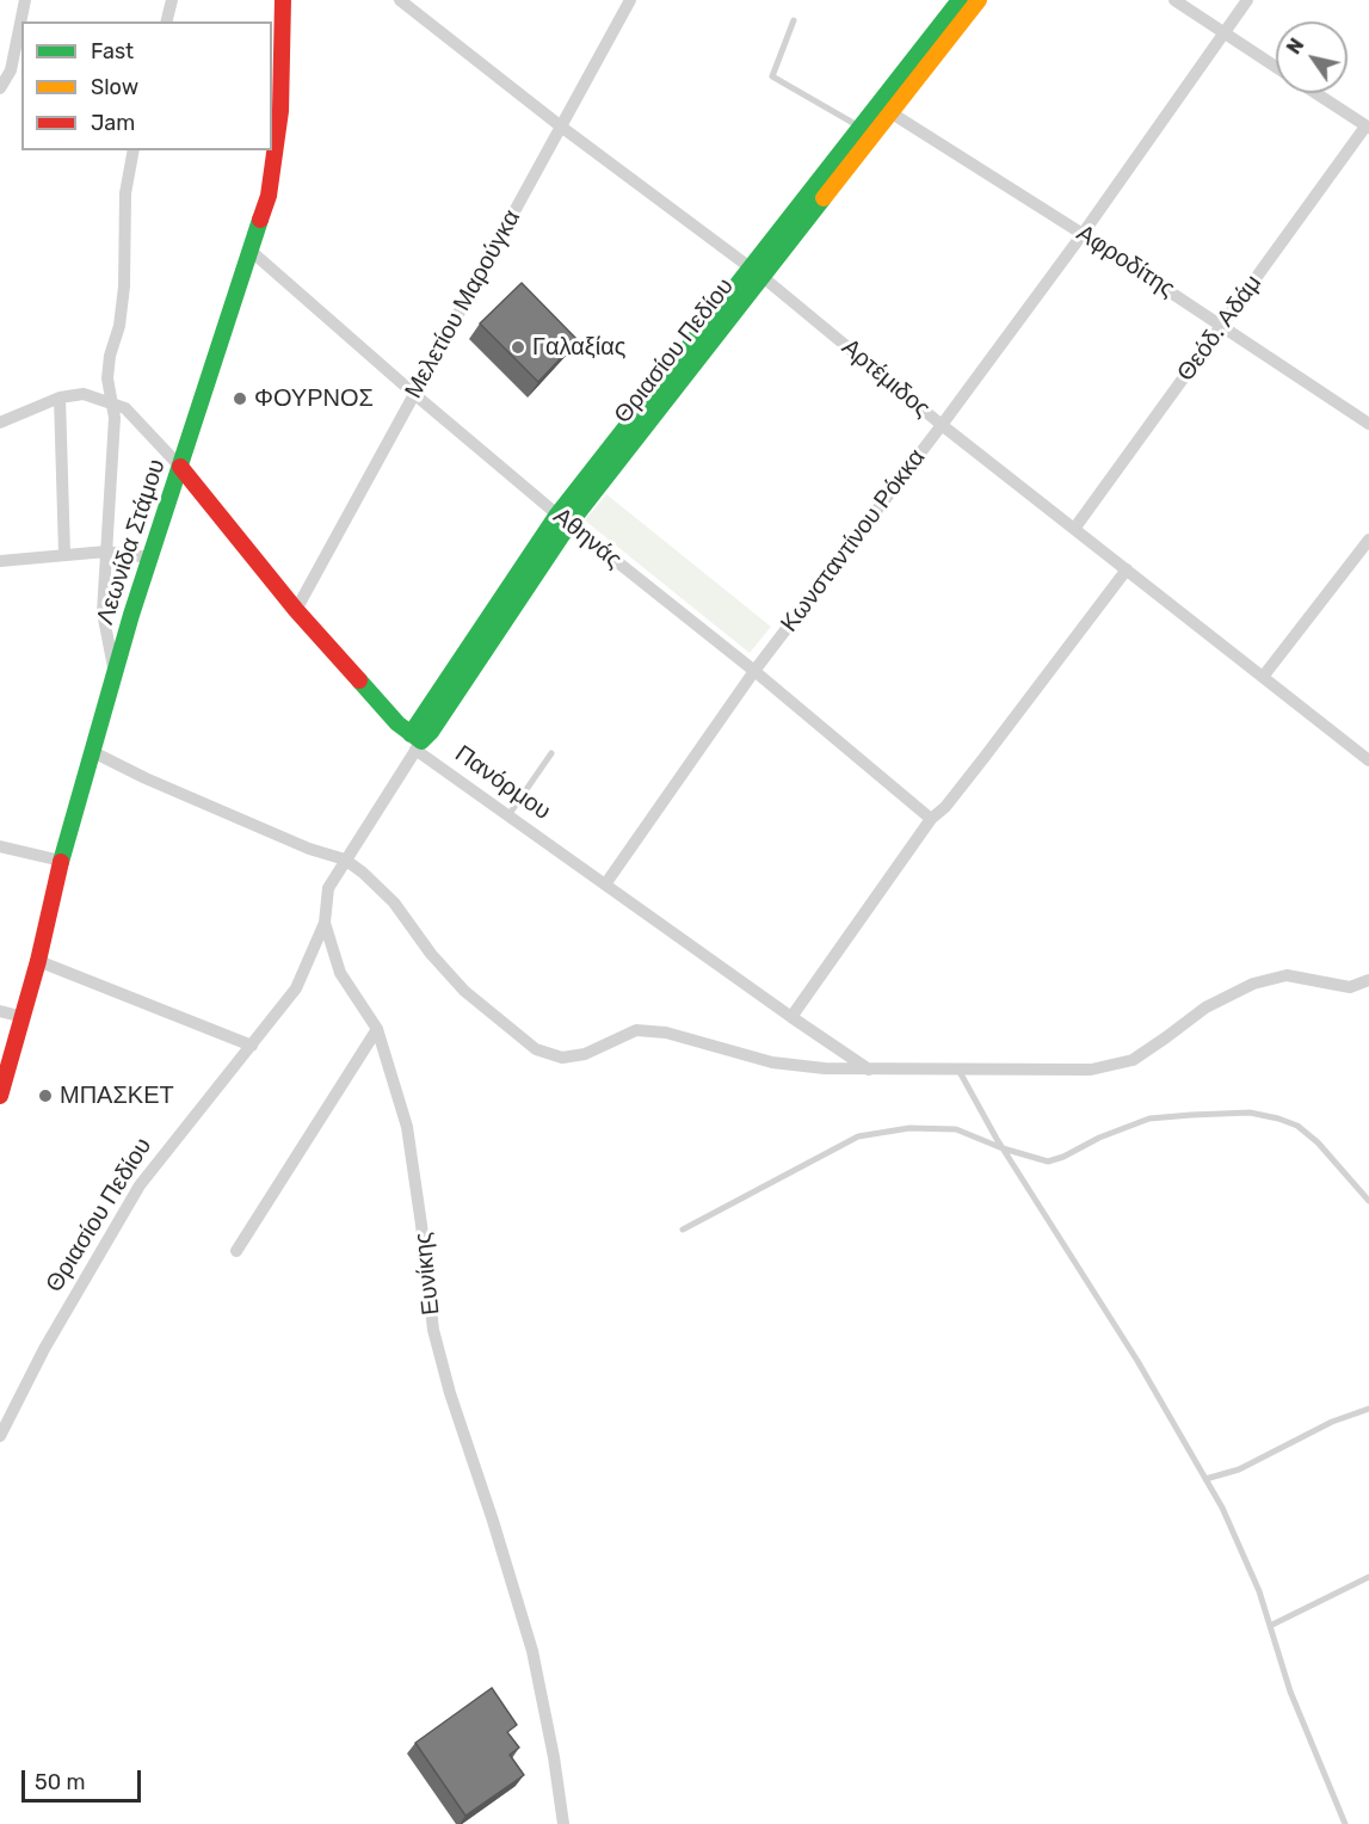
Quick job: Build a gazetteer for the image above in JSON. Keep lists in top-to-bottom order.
{
  "streets": {
    "main road": ["Θριασίου Πεδίου", "Λεωνίδα Στάμου", "Πανόρμου"],
    "street": [
      "Αφροδίτης",
      "Μελετίου Μαρούγκα",
      "Θεόδ. Αδάμ",
      "Αρτέμιδος",
      "Αθηνάς",
      "Κωνσταντίνου Ρόκκα",
      "Ευνίκης"
    ]
  },
  "crossings": [
    ["Αφροδίτης", "Θεόδ. Αδάμ"],
    ["Αφροδίτης", "Θριασίου Πεδίου"],
    ["Αφροδίτης", "Κωνσταντίνου Ρόκκα"],
    ["Μελετίου Μαρούγκα", "Αρτέμιδος"],
    ["Μελετίου Μαρούγκα", "Αθηνάς"],
    ["Μελετίου Μαρούγκα", "Πανόρμου"],
    ["Θεόδ. Αδάμ", "Αρτέμιδος"],
    ["Θριασίου Πεδίου", "Αρτέμιδος"],
    ["Θριασίου Πεδίου", "Αθηνάς"],
    ["Θριασίου Πεδίου", "Πανόρμου"],
    ["Θριασίου Πεδίου", "Ευνίκης"],
    ["Αρτέμιδος", "Κωνσταντίνου Ρόκκα"],
    ["Αθηνάς", "Κωνσταντίνου Ρόκκα"],
    ["Αθηνάς", "Λεωνίδα Στάμου"],
    ["Κωνσταντίνου Ρόκκα", "Πανόρμου"],
    ["Λεωνίδα Στάμου", "Πανόρμου"],
    ["Πανόρμου", "Ευνίκης"]
  ],
  "places": ["Γαλαξίας", "ΦΟΥΡΝΟΣ", "ΜΠΑΣΚΕΤ"],
  "legend": ["Fast", "Slow", "Jam"],
  "scale_bar": "50 m",
  "north": "top left"
}
